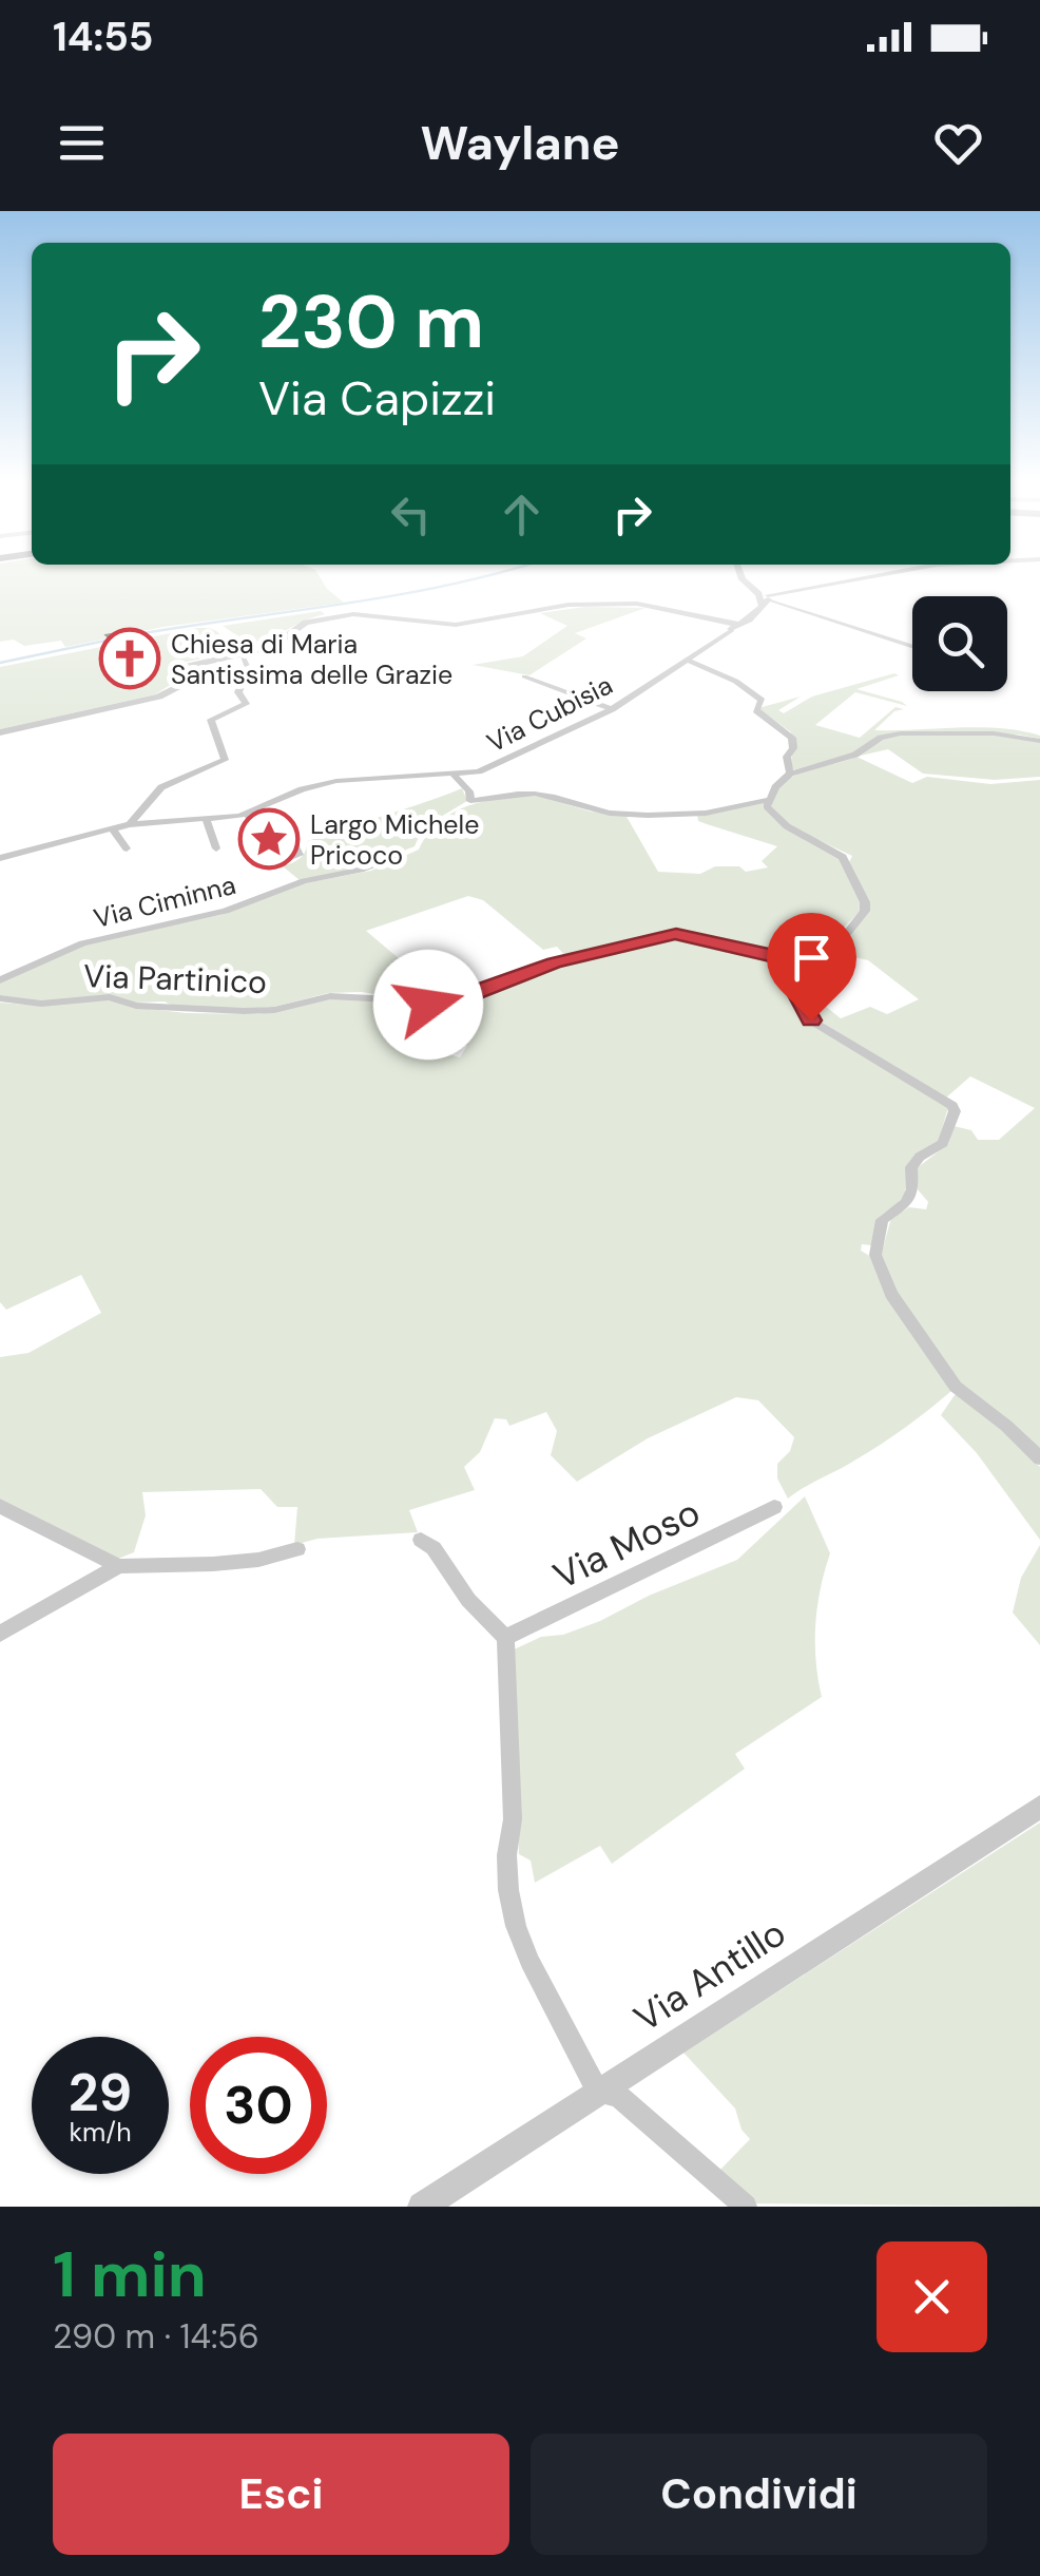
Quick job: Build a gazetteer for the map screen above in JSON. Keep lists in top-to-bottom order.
{
  "streets": {
    "street": [
      "Via Cubisia",
      "Via Ciminna",
      "Via Partinico",
      "Via Moso",
      "Via Antillo"
    ]
  },
  "places": {
    "church": ["Chiesa di Maria Santissima delle Grazie"],
    "place": ["Largo Michele Pricoco"]
  },
  "page": {
    "status": "14:55",
    "header": "Waylane",
    "turn": ["230 m", "Via Capizzi"],
    "speed": "29 km/h",
    "limit": "30",
    "heading": ["1 min", "290 m · 14:56"],
    "buttons": ["Esci", "Condividi"]
  }
}
